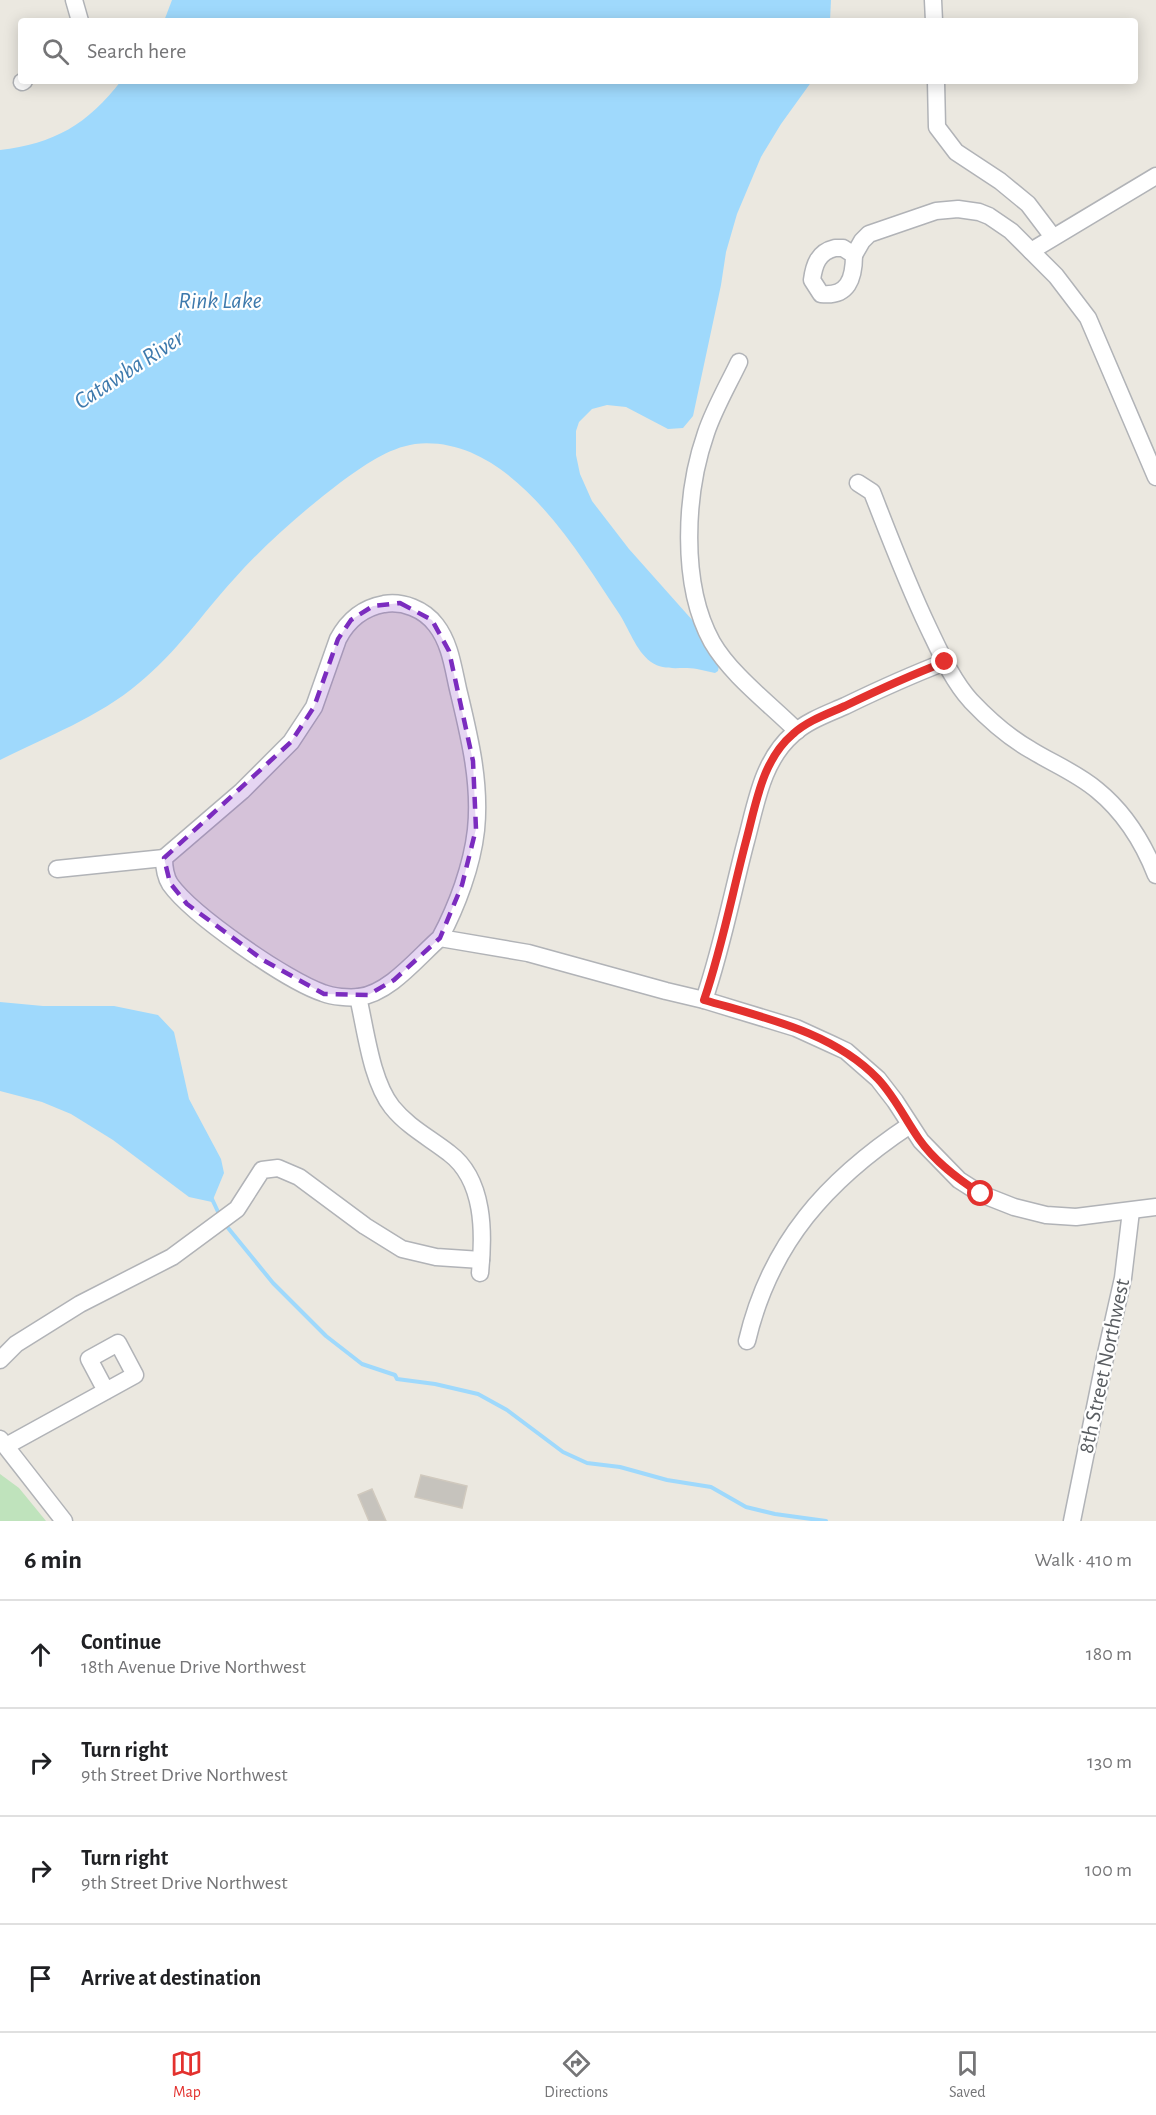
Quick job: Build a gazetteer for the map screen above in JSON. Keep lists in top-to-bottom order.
{
  "streets": {
    "street": ["8th Street Northwest"]
  },
  "water": ["Rink Lake", "Catawba River"],
  "page": {
    "search": "Search here",
    "heading": ["6 min", "Walk · 410 m"],
    "list": [
      ["Continue", "18th Avenue Drive Northwest", "180 m"],
      ["Turn right", "9th Street Drive Northwest", "130 m"],
      ["Turn right", "9th Street Drive Northwest", "100 m"],
      "Arrive at destination"
    ],
    "nav": ["Map", "Directions", "Saved"]
  }
}
